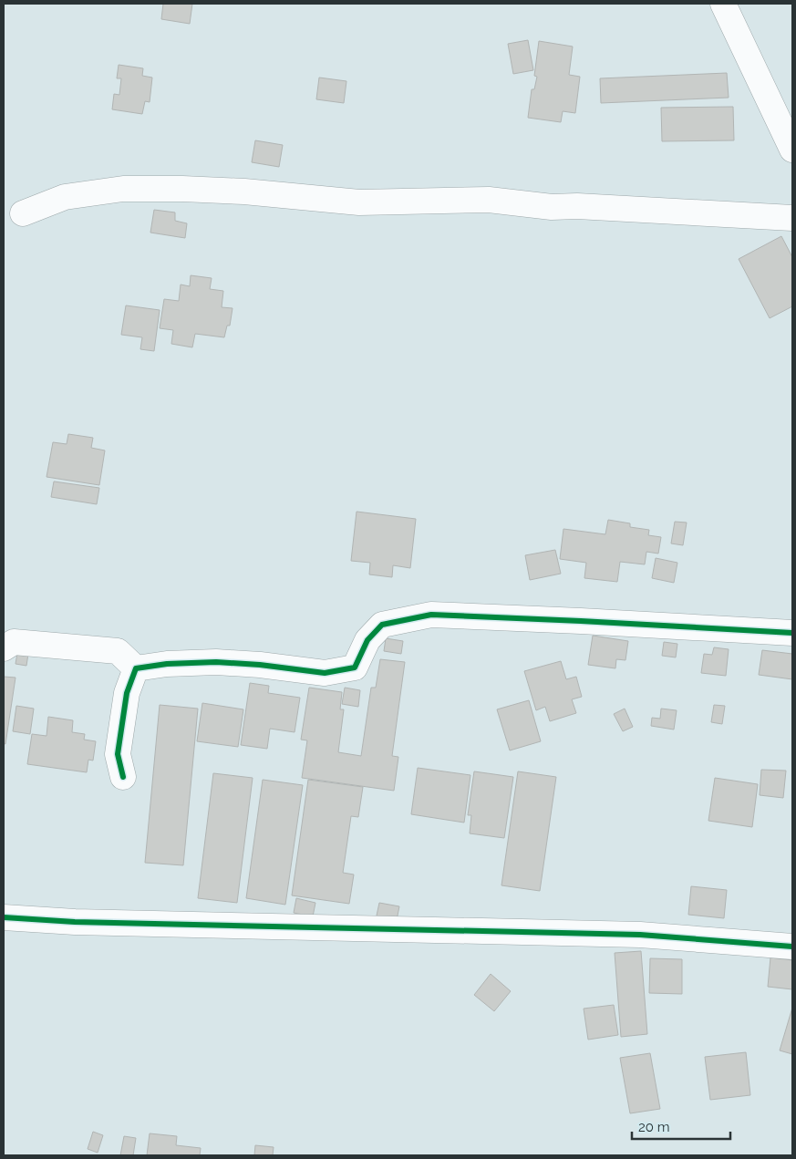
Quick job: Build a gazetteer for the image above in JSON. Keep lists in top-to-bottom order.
{
  "scale_bar": "20 m"
}
